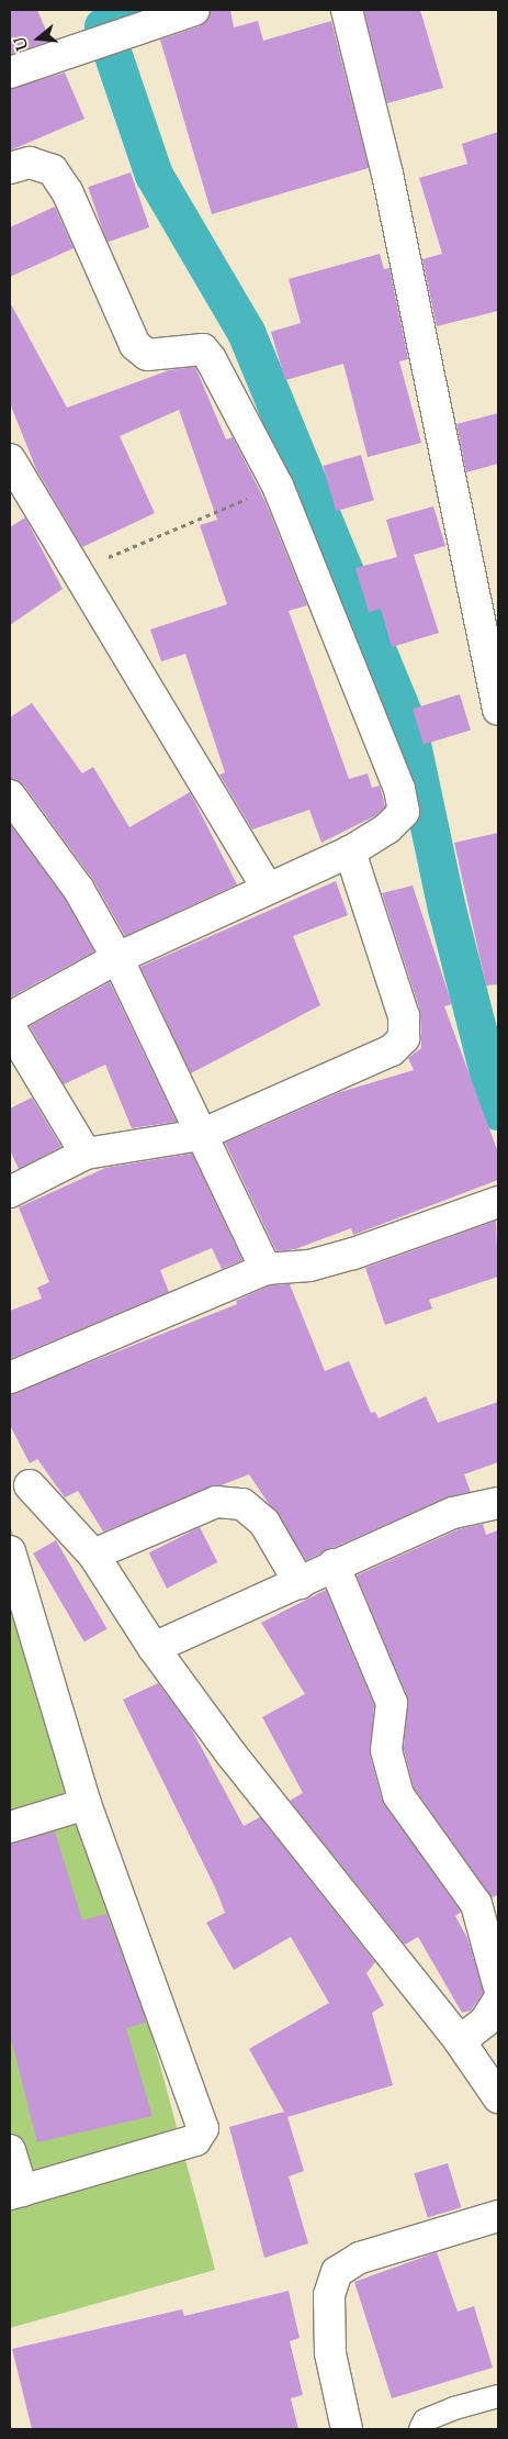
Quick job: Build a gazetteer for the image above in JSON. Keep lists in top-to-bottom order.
{
  "north": "left"
}
